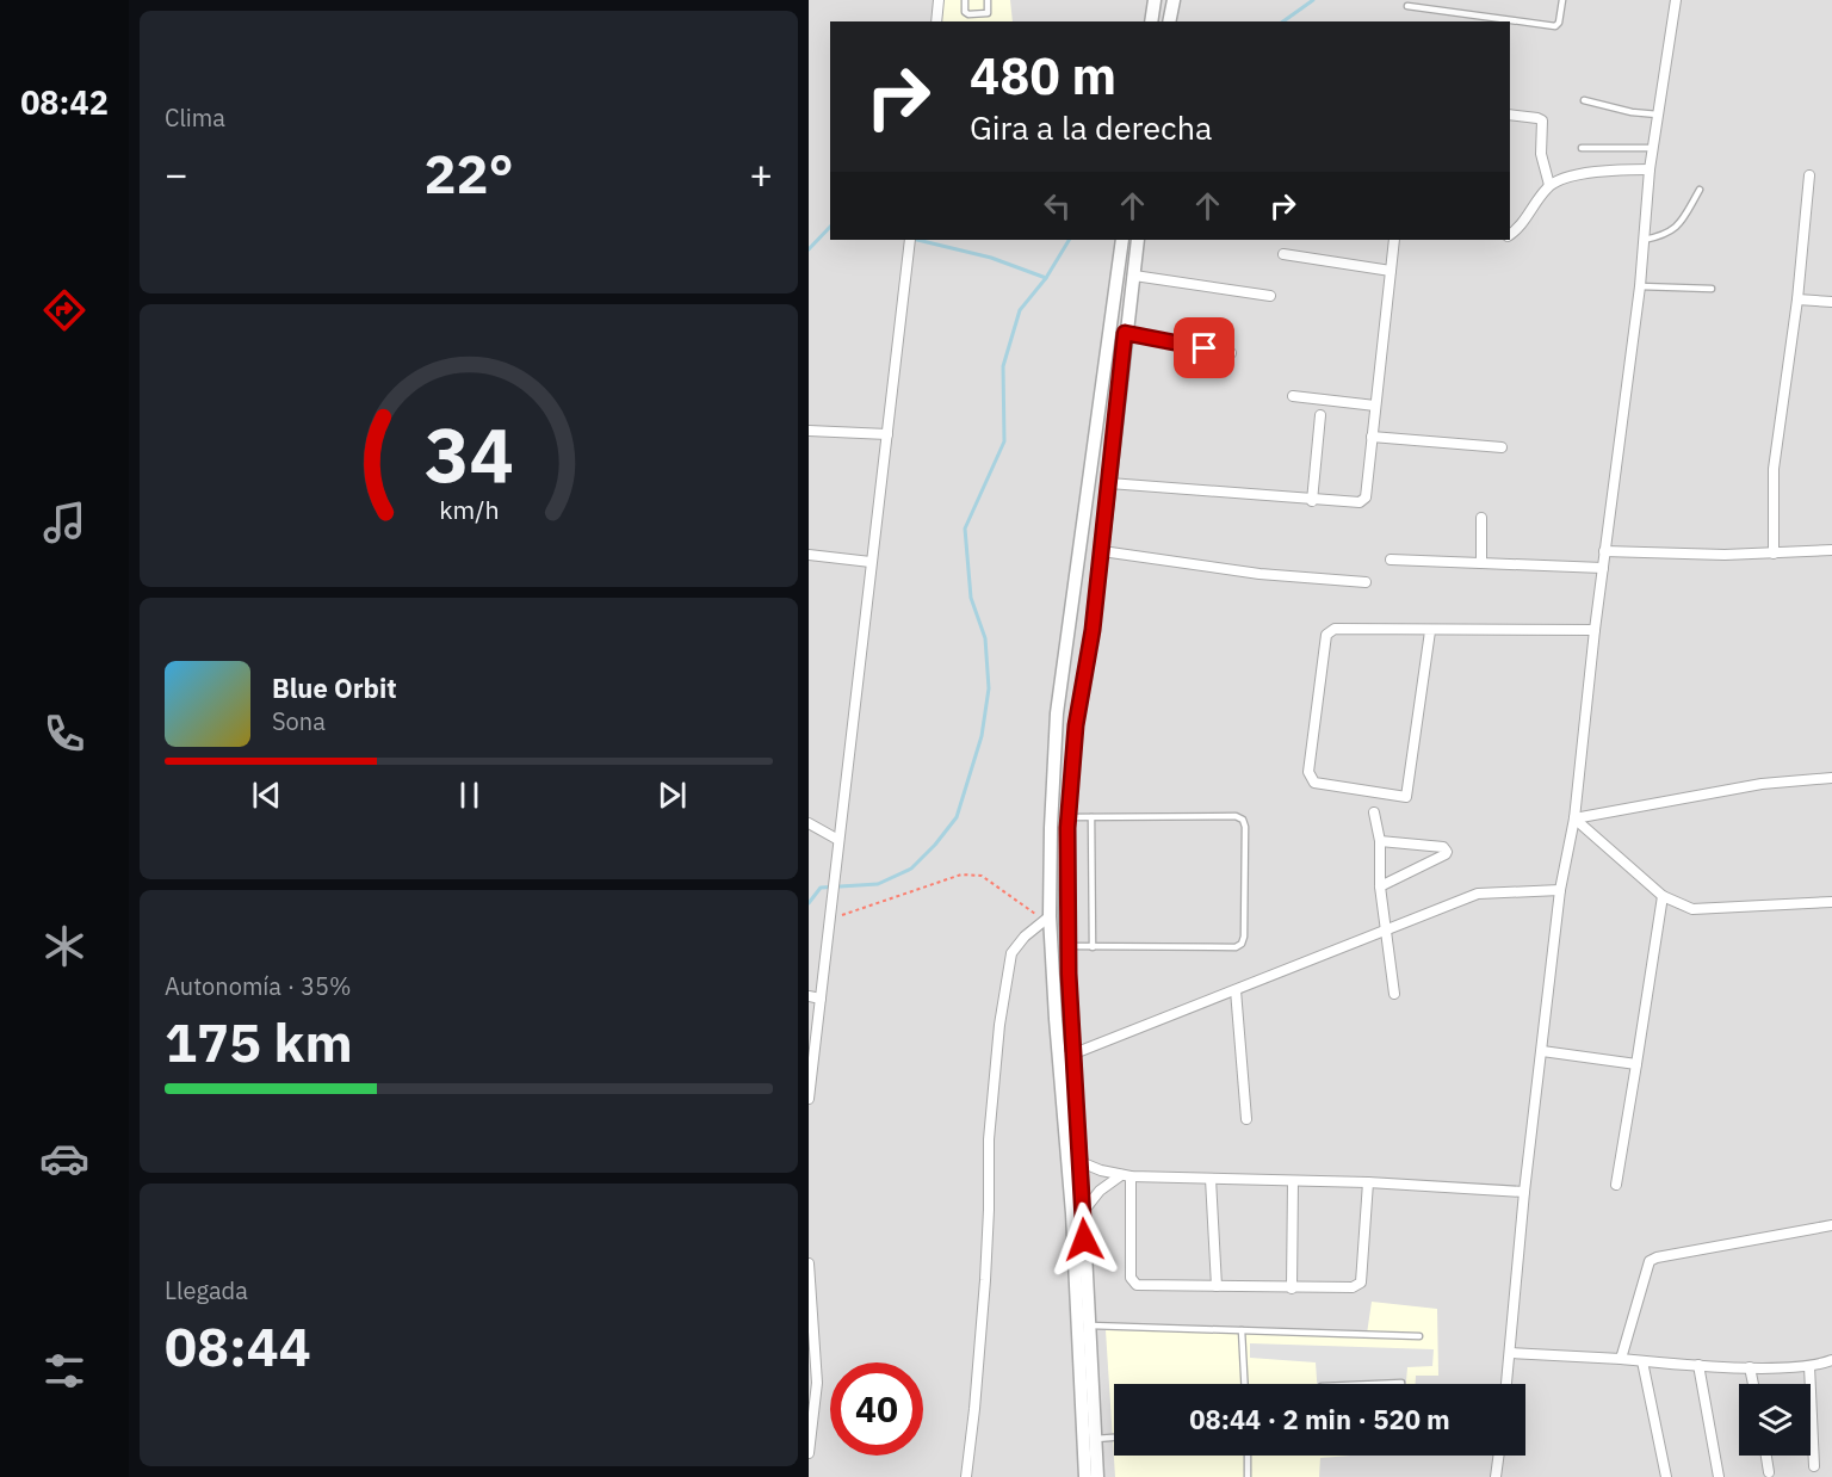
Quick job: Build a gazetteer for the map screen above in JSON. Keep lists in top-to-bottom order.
{
  "page": {
    "tabs": "08:42",
    "tile": [
      "Clima",
      ["Autonomía · 35%", "175 km"],
      ["Llegada", "08:44"]
    ],
    "turn": ["480 m", "Gira a la derecha"],
    "heat": ["−", "22°", "+"],
    "song": ["Blue Orbit", "Sona"],
    "limit": "40",
    "trip": "08:44 · 2 min · 520 m",
    "gauge": ["34", "km/h"]
  }
}
